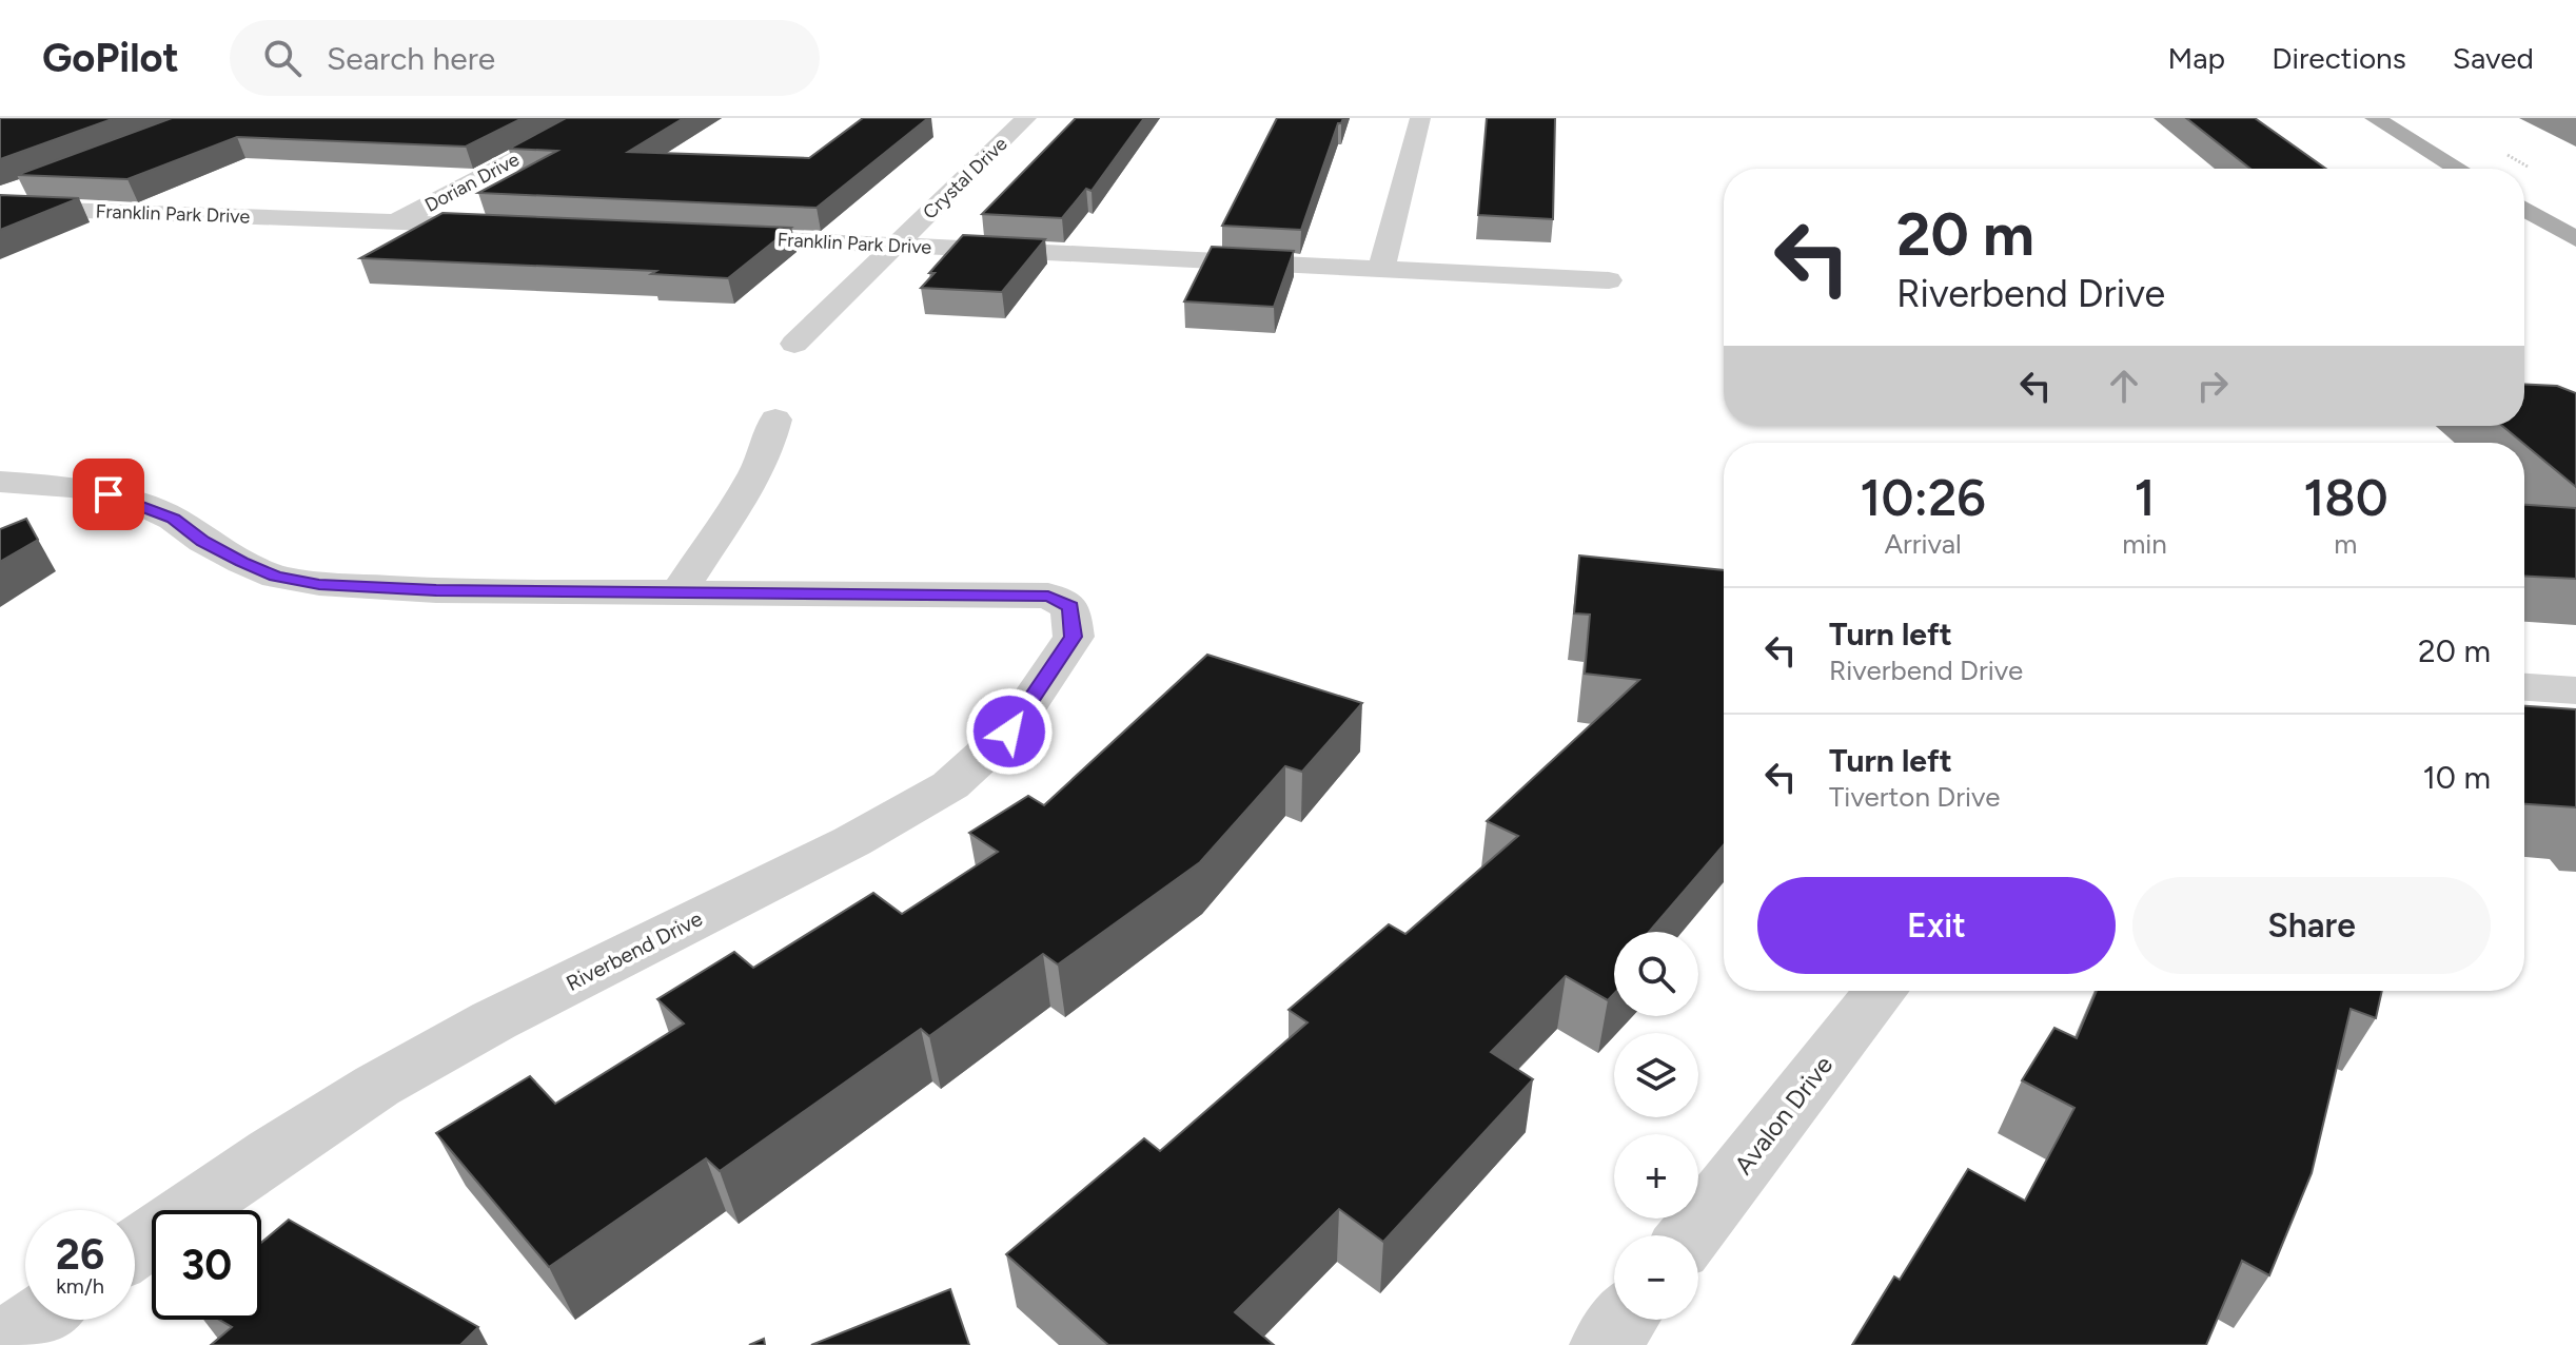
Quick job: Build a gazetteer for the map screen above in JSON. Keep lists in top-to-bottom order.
{
  "streets": {
    "street": [
      "Crystal Drive",
      "Dorian Drive",
      "Franklin Park Drive",
      "Riverbend Drive",
      "Avalon Drive"
    ]
  },
  "crossings": [
    ["Crystal Drive", "Franklin Park Drive"],
    ["Dorian Drive", "Franklin Park Drive"]
  ],
  "page": {
    "header": "GoPilot",
    "search": "Search here",
    "nav": ["Map", "Directions", "Saved"],
    "turn": ["20 m", "Riverbend Drive"],
    "eta": [
      "10:26",
      "Arrival",
      "1",
      "min",
      "180",
      "m"
    ],
    "list": [
      {
        "name": "Turn left",
        "note": "Riverbend Drive",
        "value": "20 m"
      },
      {
        "name": "Turn left",
        "note": "Tiverton Drive",
        "value": "10 m"
      }
    ],
    "buttons": ["Exit", "Share"],
    "map_buttons": ["+", "−"],
    "speed": "26 km/h",
    "limit": "30"
  }
}
